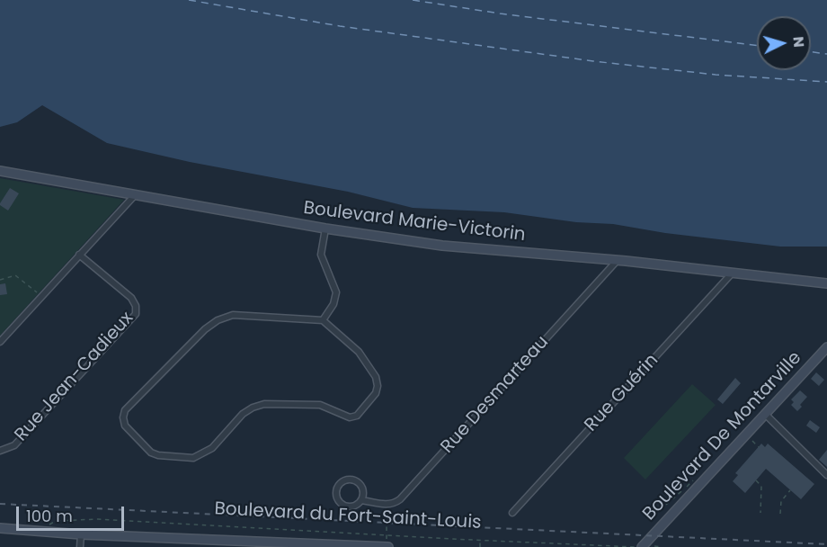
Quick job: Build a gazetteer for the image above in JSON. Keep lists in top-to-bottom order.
{
  "streets": {
    "street": [
      "Boulevard Marie-Victorin",
      "Rue Jean-Cadieux",
      "Rue Guérin",
      "Rue Desmarteau",
      "Boulevard De Montarville",
      "Boulevard du Fort-Saint-Louis"
    ]
  },
  "crossings": [
    ["Boulevard Marie-Victorin", "Rue Guérin"],
    ["Boulevard Marie-Victorin", "Rue Desmarteau"]
  ],
  "scale_bar": "100 m",
  "north": "right"
}
